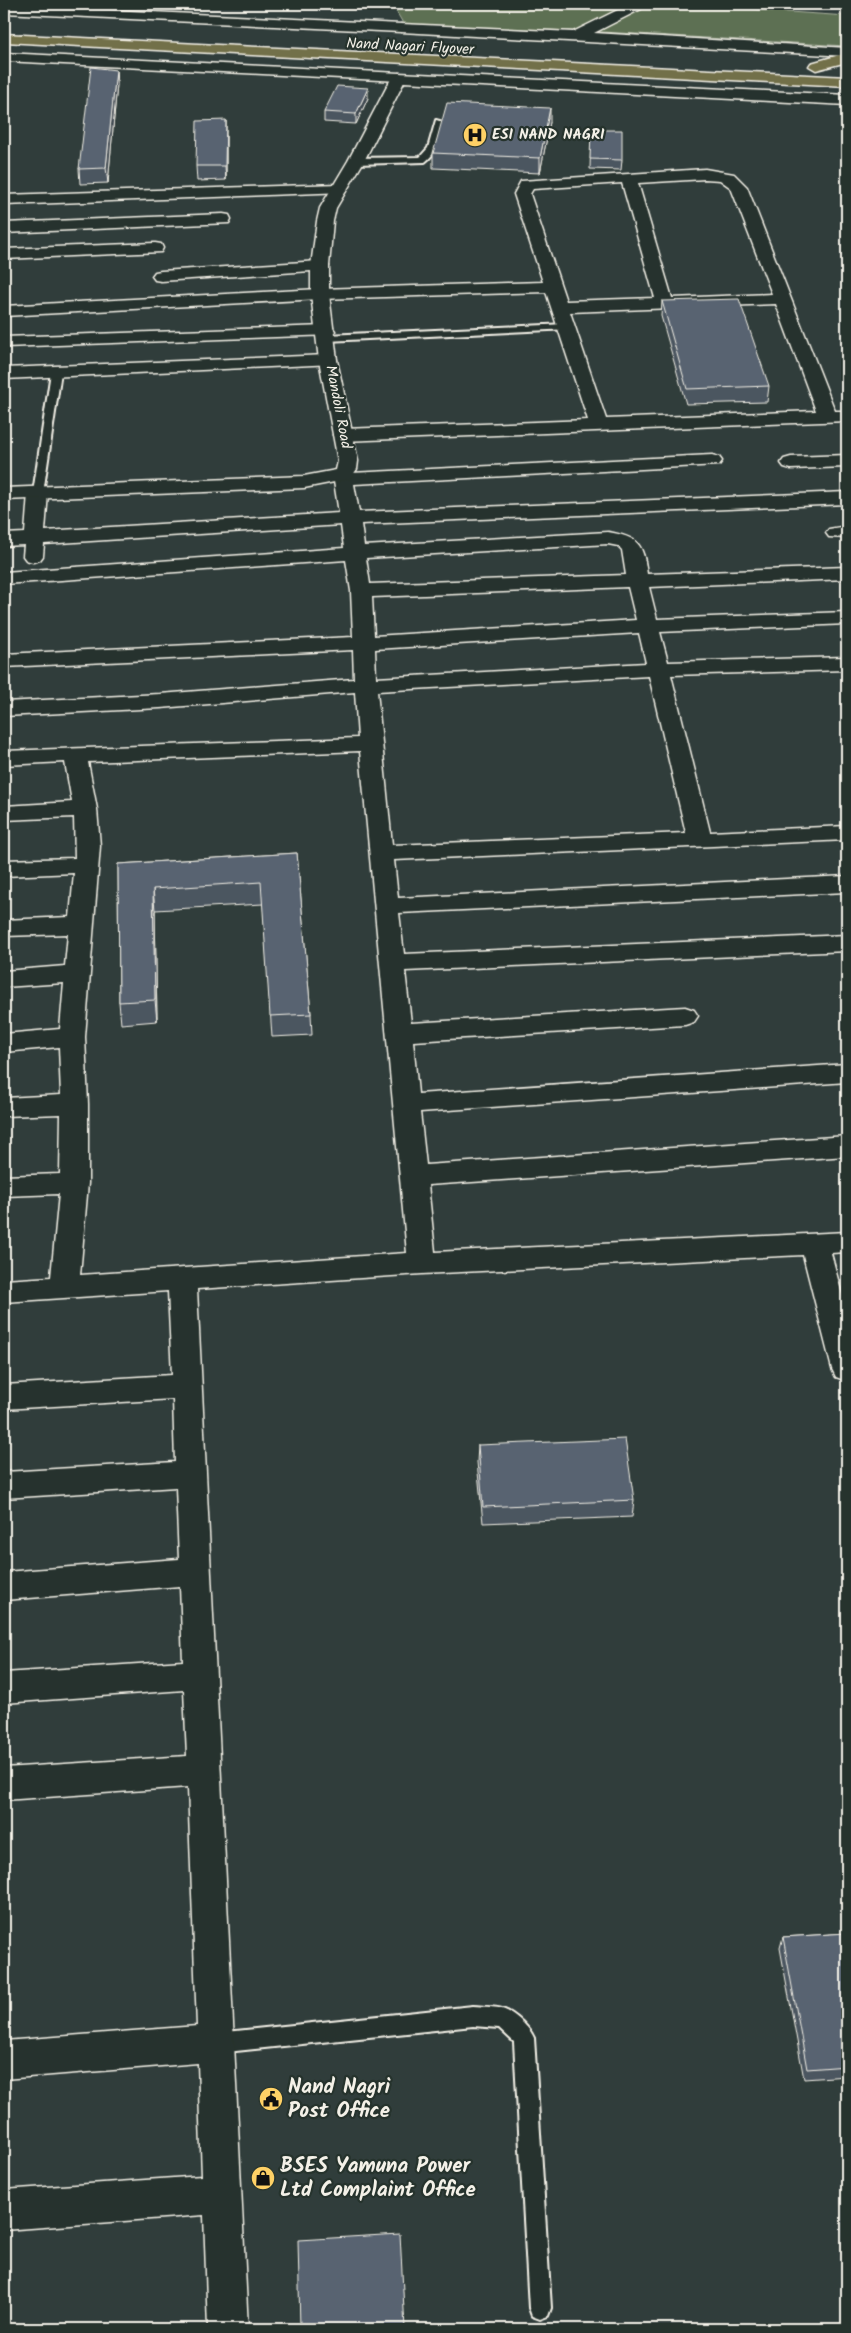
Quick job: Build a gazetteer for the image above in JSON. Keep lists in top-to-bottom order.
{
  "streets": {
    "highway": ["Nand Nagari Flyover"],
    "street": ["Mandoli Road"]
  },
  "places": {
    "hospital": ["ESI NAND NAGRI"],
    "public building": ["Nand Nagri Post Office"],
    "shop": ["BSES Yamuna Power Ltd Complaint Office"]
  }
}
